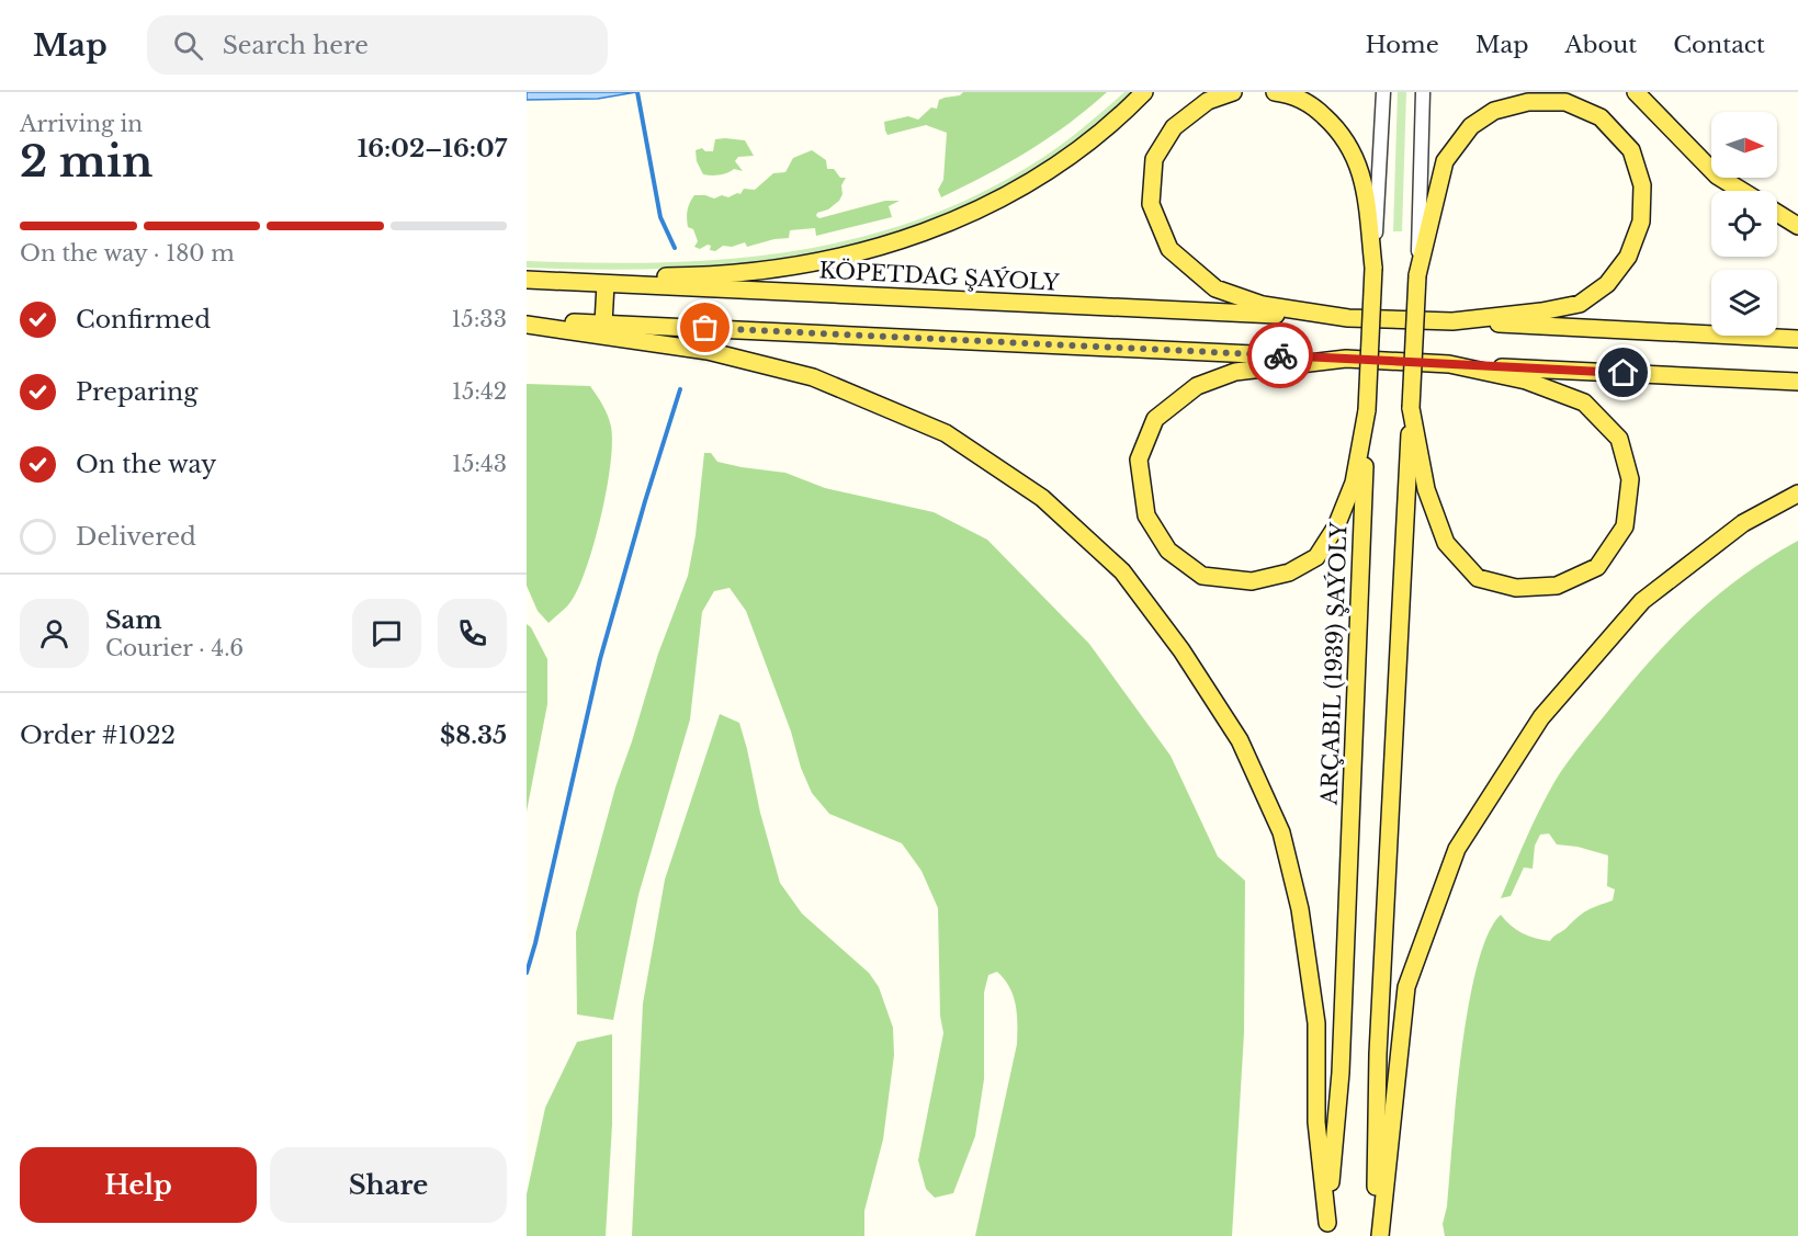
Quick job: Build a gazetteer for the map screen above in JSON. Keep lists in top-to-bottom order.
{
  "streets": {
    "main road": ["KÖPETDAG ŞAÝOLY", "ARÇABIL (1939) ŞAÝOLY"]
  },
  "north": "right",
  "page": {
    "header": "Map",
    "search": "Search here",
    "nav": [
      "Home",
      "Map",
      "About",
      "Contact"
    ],
    "heading": ["2 min", "Arriving in", "16:02–16:07"],
    "panel": [
      "Sam",
      "Courier · 4.6",
      "Order #1022",
      "$8.35"
    ],
    "bar": "On the way · 180 m",
    "list": [
      ["Confirmed", "15:33"],
      ["Preparing", "15:42"],
      ["On the way", "15:43"],
      "Delivered"
    ],
    "buttons": ["Help", "Share"]
  }
}
